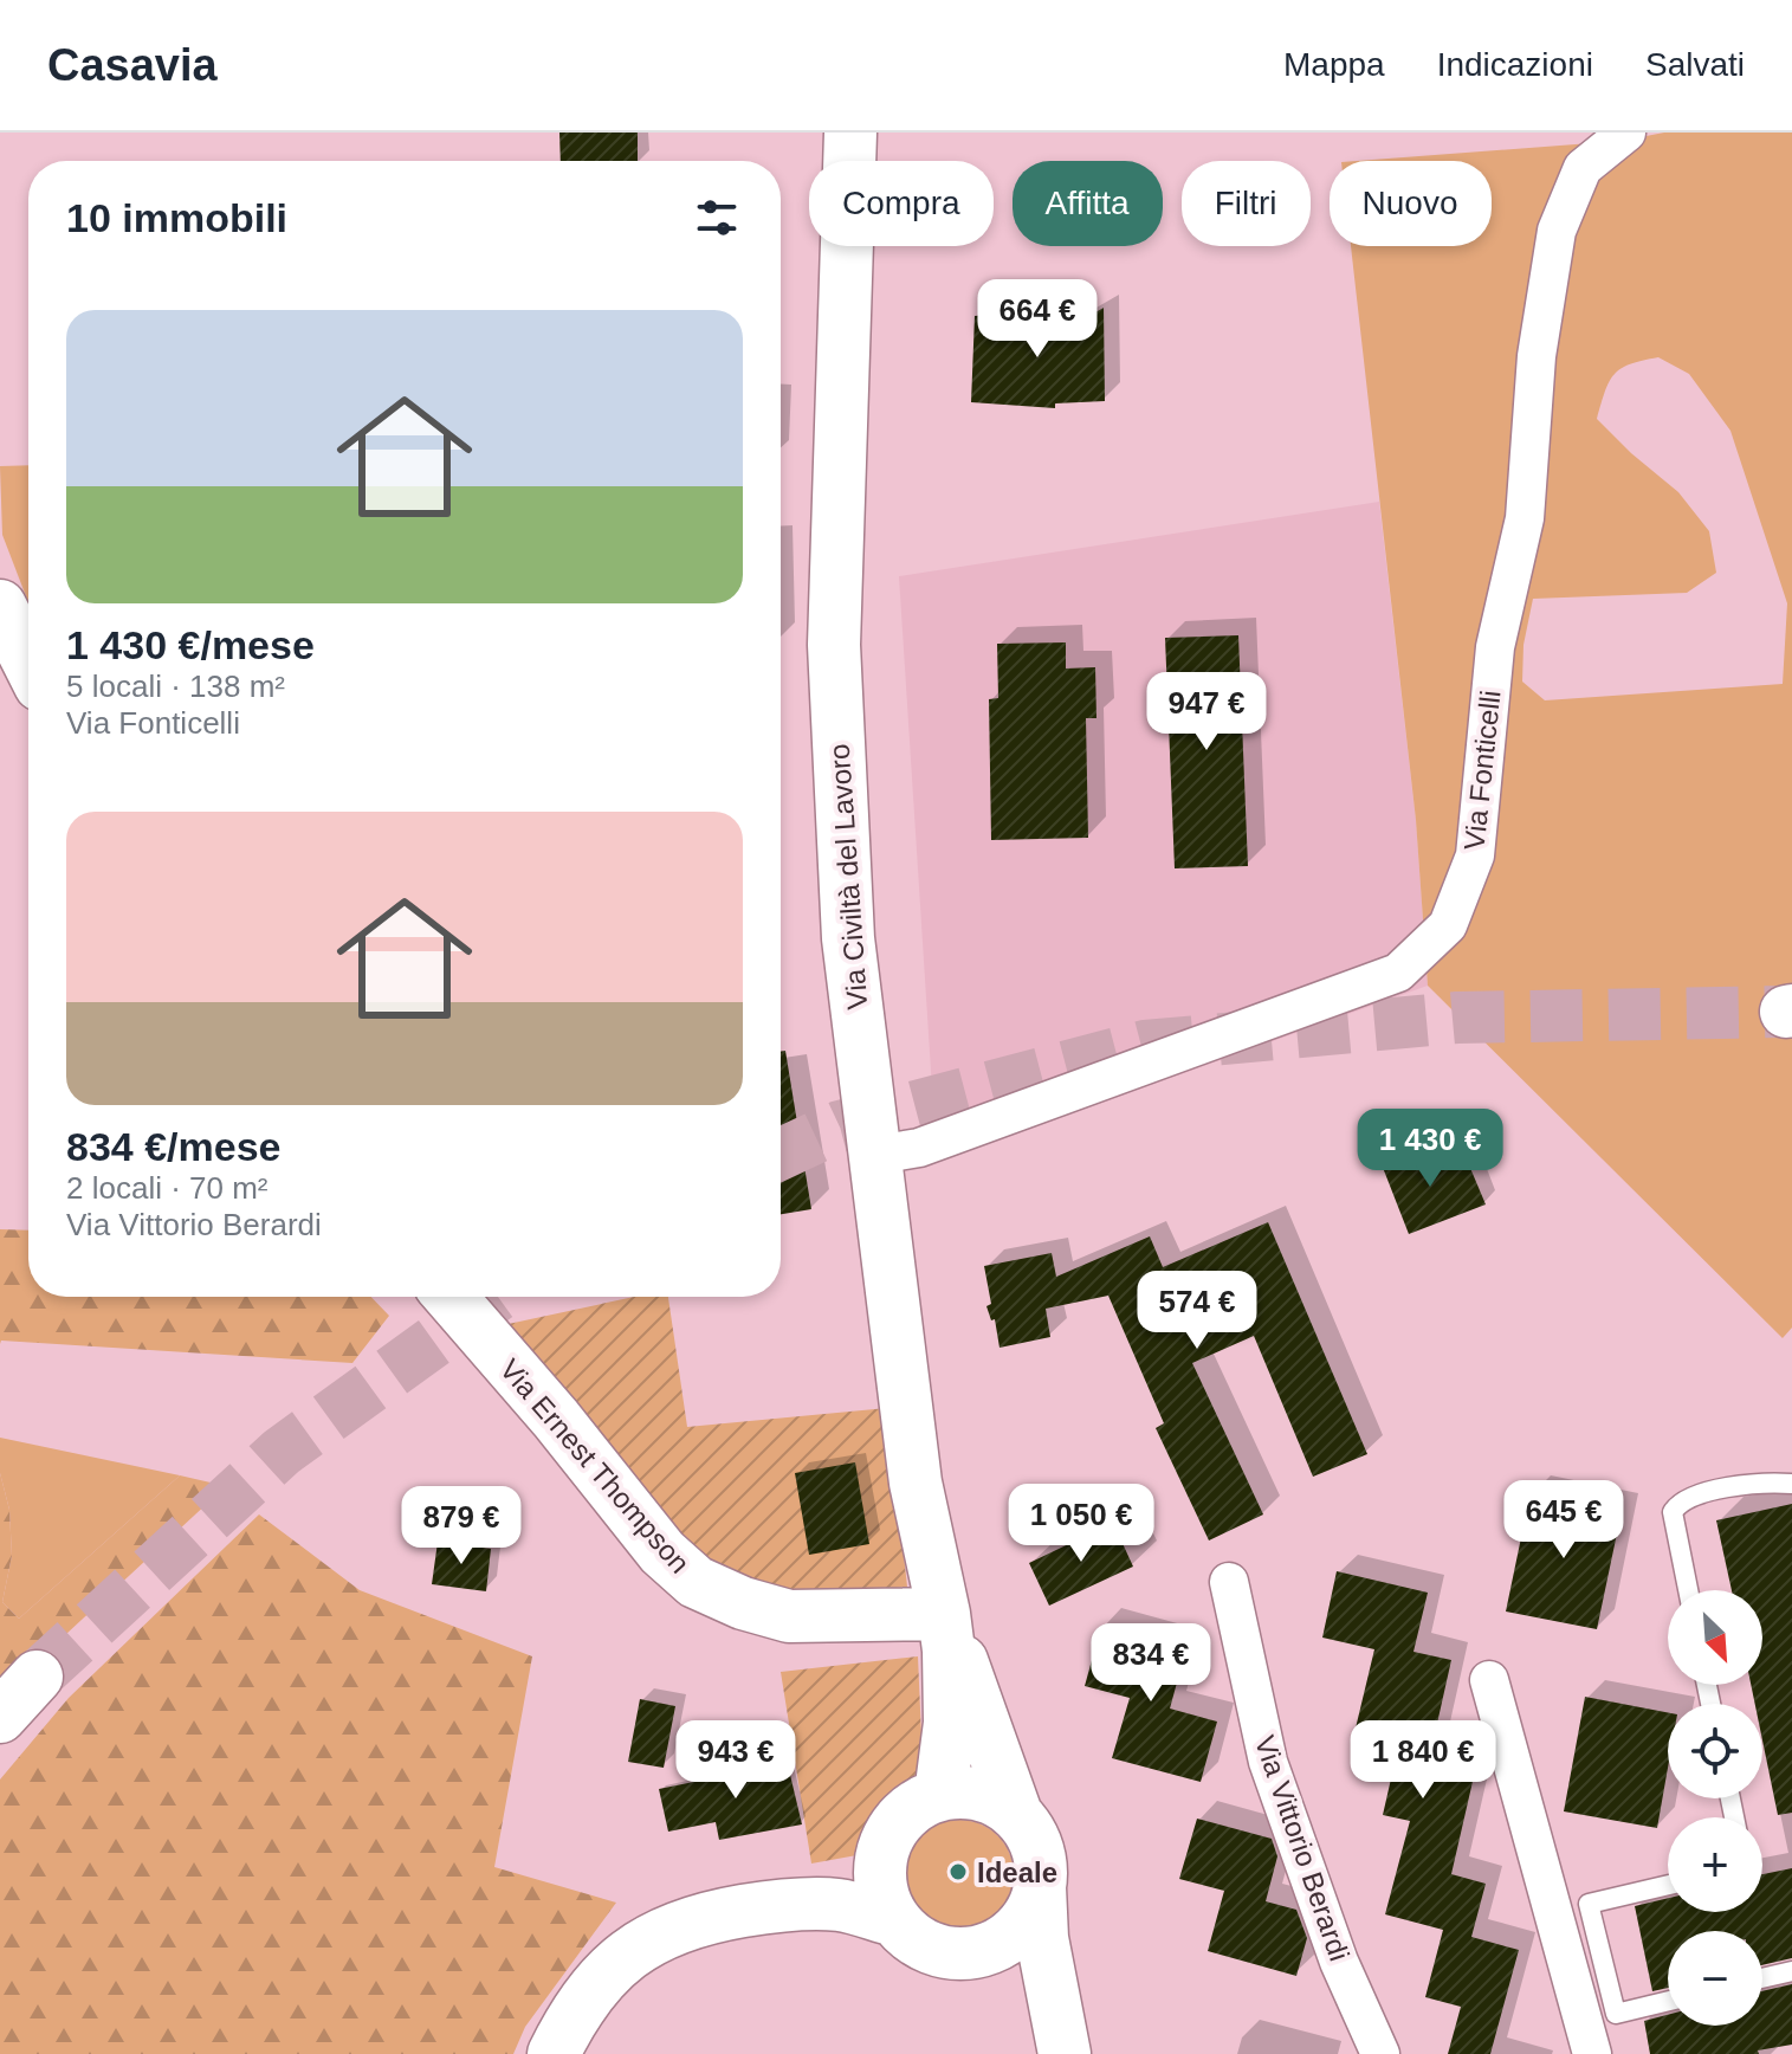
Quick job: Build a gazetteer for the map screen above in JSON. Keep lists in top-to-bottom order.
{
  "streets": {
    "main road": ["Via Civiltà del Lavoro", "Via Ernest Thompson"],
    "street": ["Via Fonticelli", "Via Vittorio Berardi"]
  },
  "crossings": [
    ["Via Fonticelli", "Via Civiltà del Lavoro"],
    ["Via Civiltà del Lavoro", "Via Ernest Thompson"]
  ],
  "places": ["Ideale"],
  "north": "bottom right",
  "page": {
    "header": "Casavia",
    "nav": ["Mappa", "Indicazioni", "Salvati"],
    "chip": [
      "Compra",
      "Affitta",
      "Filtri",
      "Nuovo"
    ],
    "heading": "10 immobili",
    "list": [
      {
        "name": "1 430 €/mese",
        "note": "5 locali · 138 m² · Via Fonticelli"
      },
      {
        "name": "834 €/mese",
        "note": "2 locali · 70 m² · Via Vittorio Berardi"
      }
    ],
    "price": [
      "664 €",
      "947 €",
      "1 430 €",
      "574 €",
      "645 €",
      "1 050 €",
      "879 €",
      "834 €",
      "943 €",
      "1 840 €"
    ],
    "map_buttons": ["+", "−"]
  }
}
